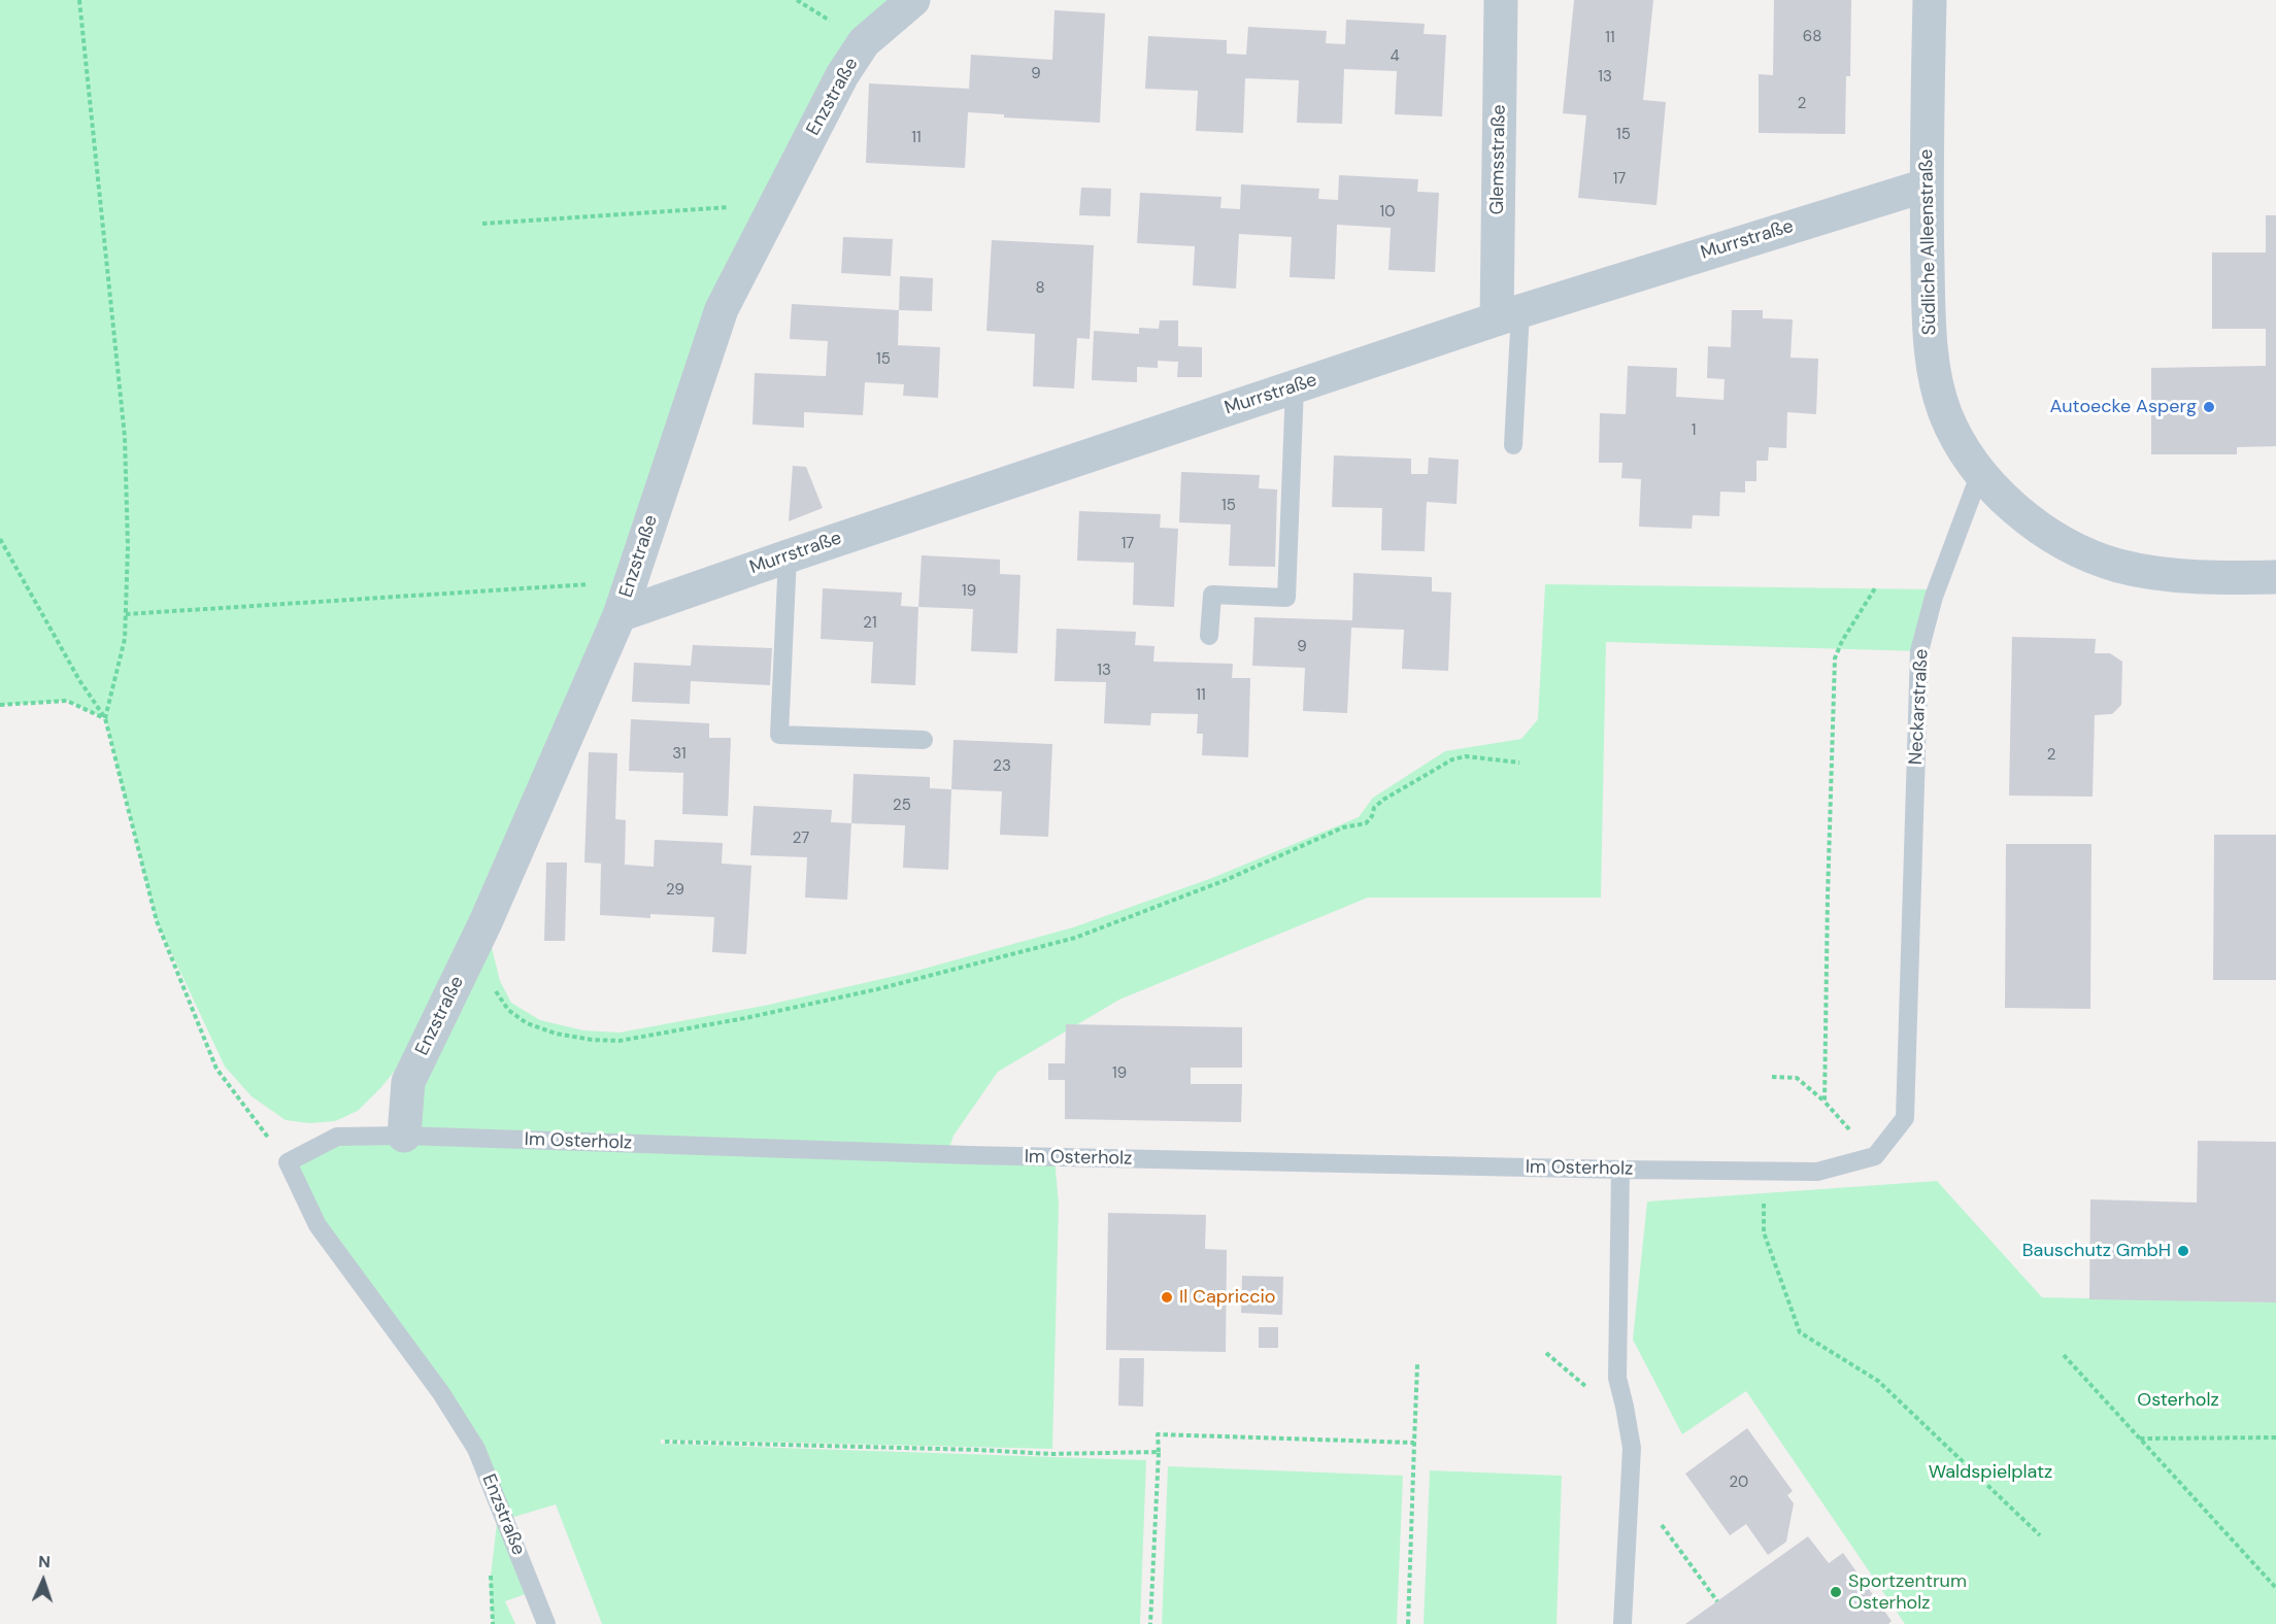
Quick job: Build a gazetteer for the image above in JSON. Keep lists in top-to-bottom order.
{
  "streets": {
    "street": [
      "Enzstraße",
      "Glemsstraße",
      "Murrstraße",
      "Südliche Alleenstraße"
    ],
    "lane": ["Neckarstraße", "Im Osterholz"]
  },
  "crossings": [
    ["Enzstraße", "Murrstraße"],
    ["Enzstraße", "Im Osterholz"],
    ["Glemsstraße", "Murrstraße"],
    ["Murrstraße", "Südliche Alleenstraße"],
    ["Südliche Alleenstraße", "Neckarstraße"],
    ["Neckarstraße", "Im Osterholz"]
  ],
  "parks": ["Osterholz", "Waldspielplatz"],
  "places": [
    "Autoecke Asperg",
    "Bauschutz GmbH",
    "Il Capriccio",
    "Sportzentrum Osterholz"
  ],
  "house_numbers": [
    "68",
    "11",
    "4",
    "9",
    "13",
    "2",
    "15",
    "11",
    "17",
    "10",
    "8",
    "15",
    "1",
    "15",
    "17",
    "19",
    "21",
    "9",
    "13",
    "11",
    "31",
    "2",
    "23",
    "25",
    "27",
    "29",
    "19",
    "20"
  ],
  "north": "top"
}
